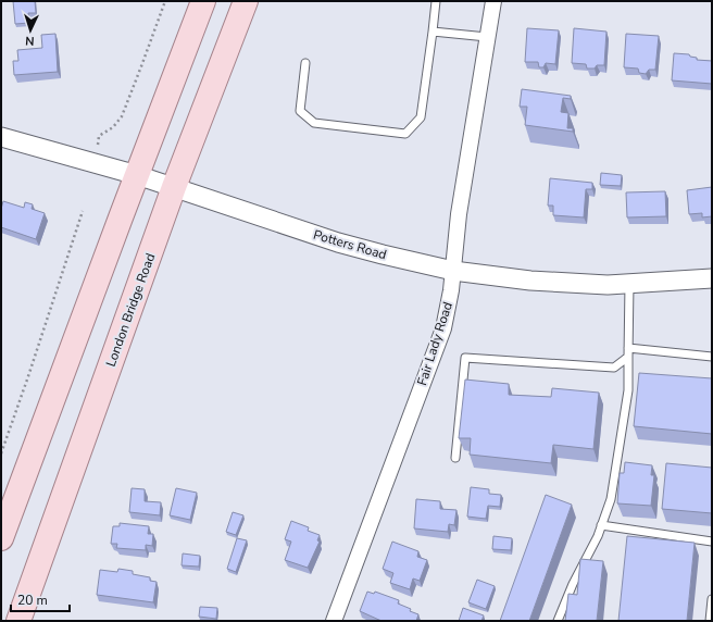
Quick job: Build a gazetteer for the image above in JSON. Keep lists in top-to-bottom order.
{
  "streets": {
    "main road": ["London Bridge Road"],
    "street": ["Potters Road", "Fair Lady Road"]
  },
  "crossings": [
    ["Potters Road", "London Bridge Road"],
    ["Potters Road", "Fair Lady Road"]
  ],
  "scale_bar": "20 m",
  "north": "bottom"
}
